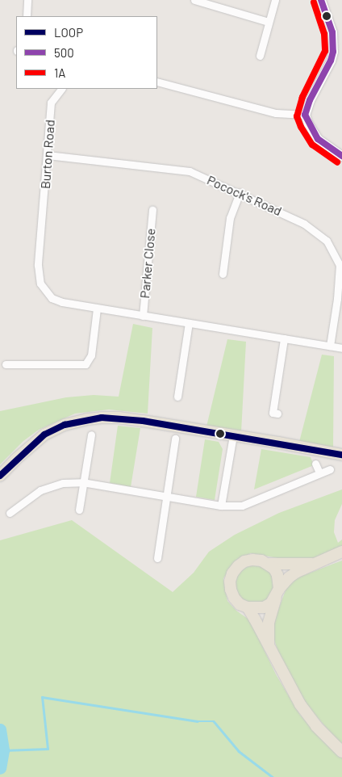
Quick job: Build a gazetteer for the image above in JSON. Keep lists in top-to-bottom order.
{
  "streets": {
    "street": ["Burton Road", "Pocock's Road", "Parker Close"]
  },
  "crossings": [
    ["Burton Road", "Pocock's Road"],
    ["Burton Road", "Parker Close"]
  ],
  "lines": ["transit line 500", "transit line 1A", "transit line LOOP"],
  "legend": ["LOOP", "500", "1A"]
}
